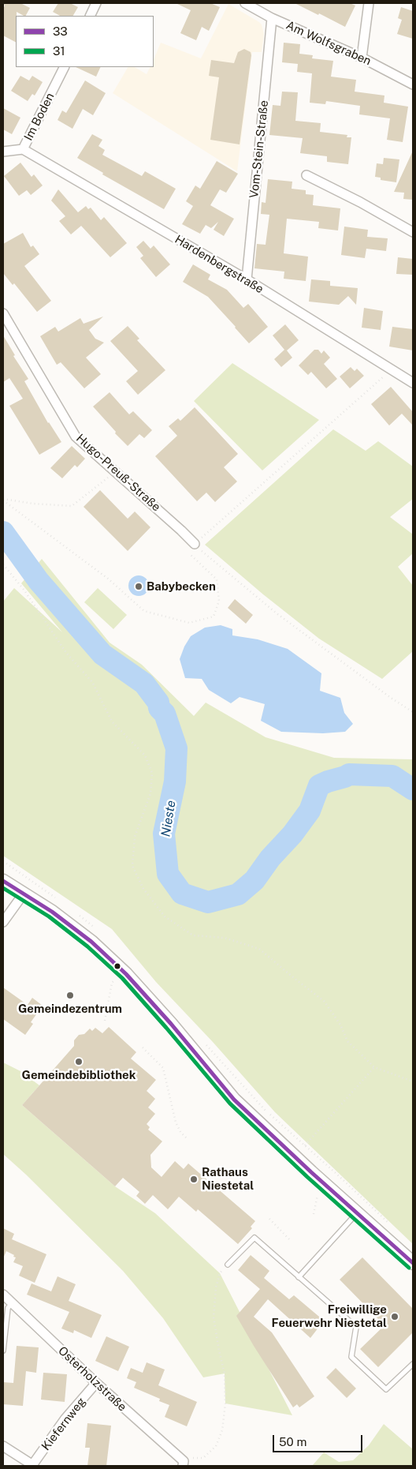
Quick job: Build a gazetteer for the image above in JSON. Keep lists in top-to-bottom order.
{
  "streets": {
    "street": [
      "Am Wolfsgraben",
      "Im Boden",
      "Vom-Stein-Straße",
      "Hardenbergstraße",
      "Hugo-Preuß-Straße",
      "Osterholzstraße",
      "Kiefernweg"
    ]
  },
  "crossings": [
    ["Am Wolfsgraben", "Vom-Stein-Straße"],
    ["Im Boden", "Hardenbergstraße"],
    ["Vom-Stein-Straße", "Hardenbergstraße"],
    ["Osterholzstraße", "Kiefernweg"]
  ],
  "water": ["Nieste"],
  "places": [
    "Babybecken",
    "Gemeindezentrum",
    "Gemeindebibliothek",
    "Rathaus Niestetal",
    "Freiwillige Feuerwehr Niestetal"
  ],
  "lines": ["transit line 33", "transit line 31"],
  "legend": ["33", "31"],
  "scale_bar": "50 m"
}
